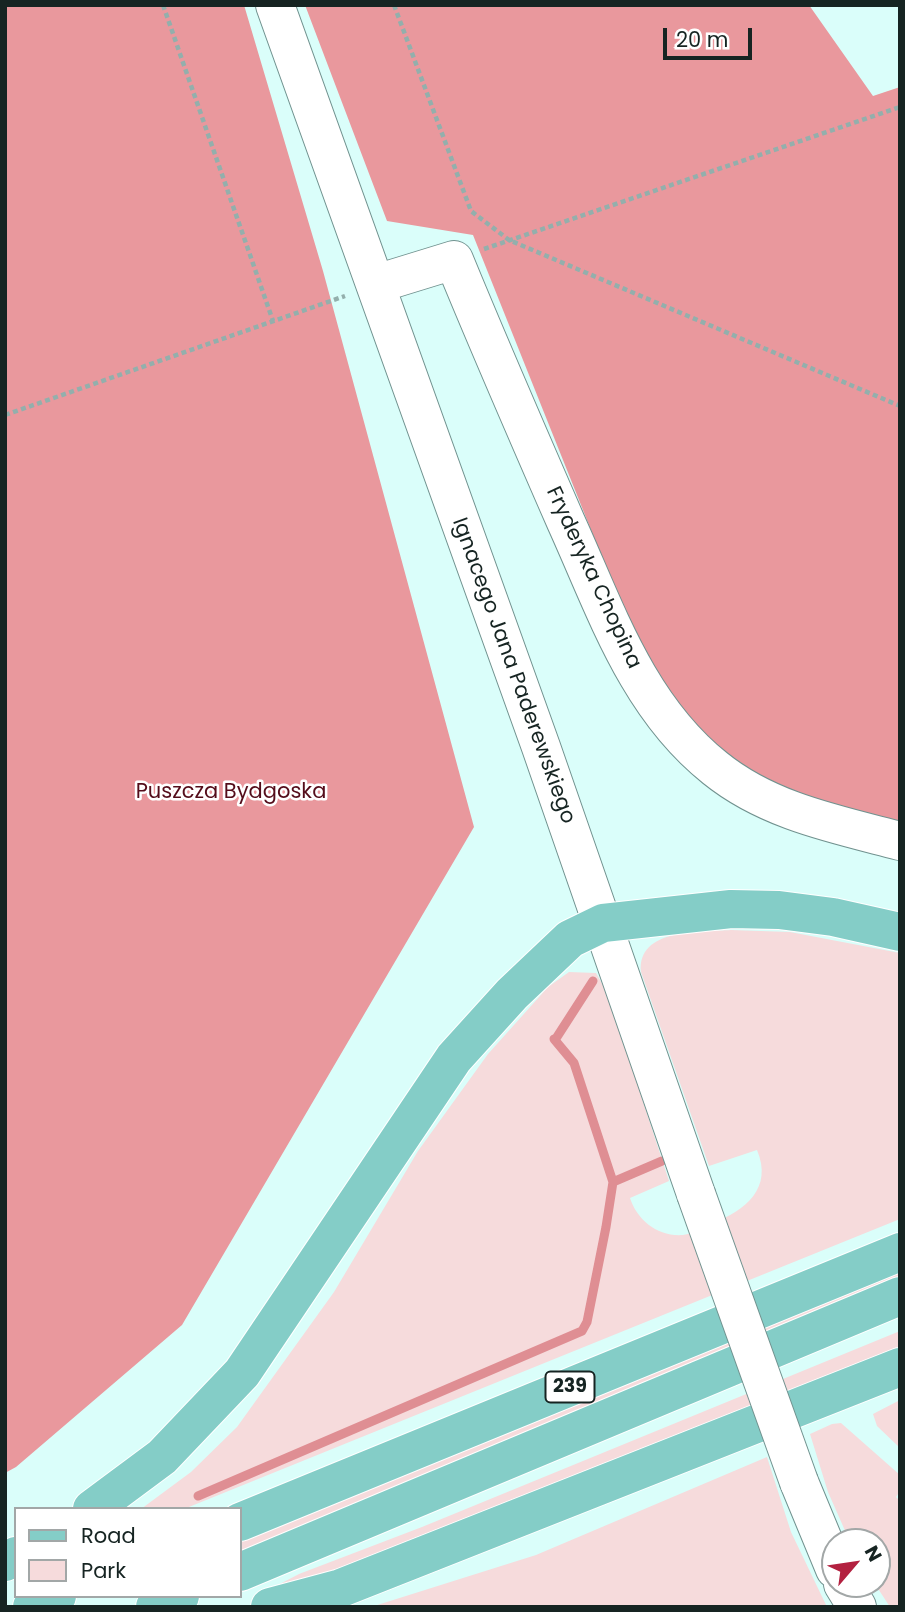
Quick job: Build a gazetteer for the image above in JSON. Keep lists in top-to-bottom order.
{
  "streets": {
    "main road": ["239"],
    "street": ["Fryderyka Chopina", "Ignacego Jana Paderewskiego"]
  },
  "parks": ["Puszcza Bydgoska"],
  "legend": ["Road", "Park"],
  "scale_bar": "20 m",
  "north": "top right"
}
